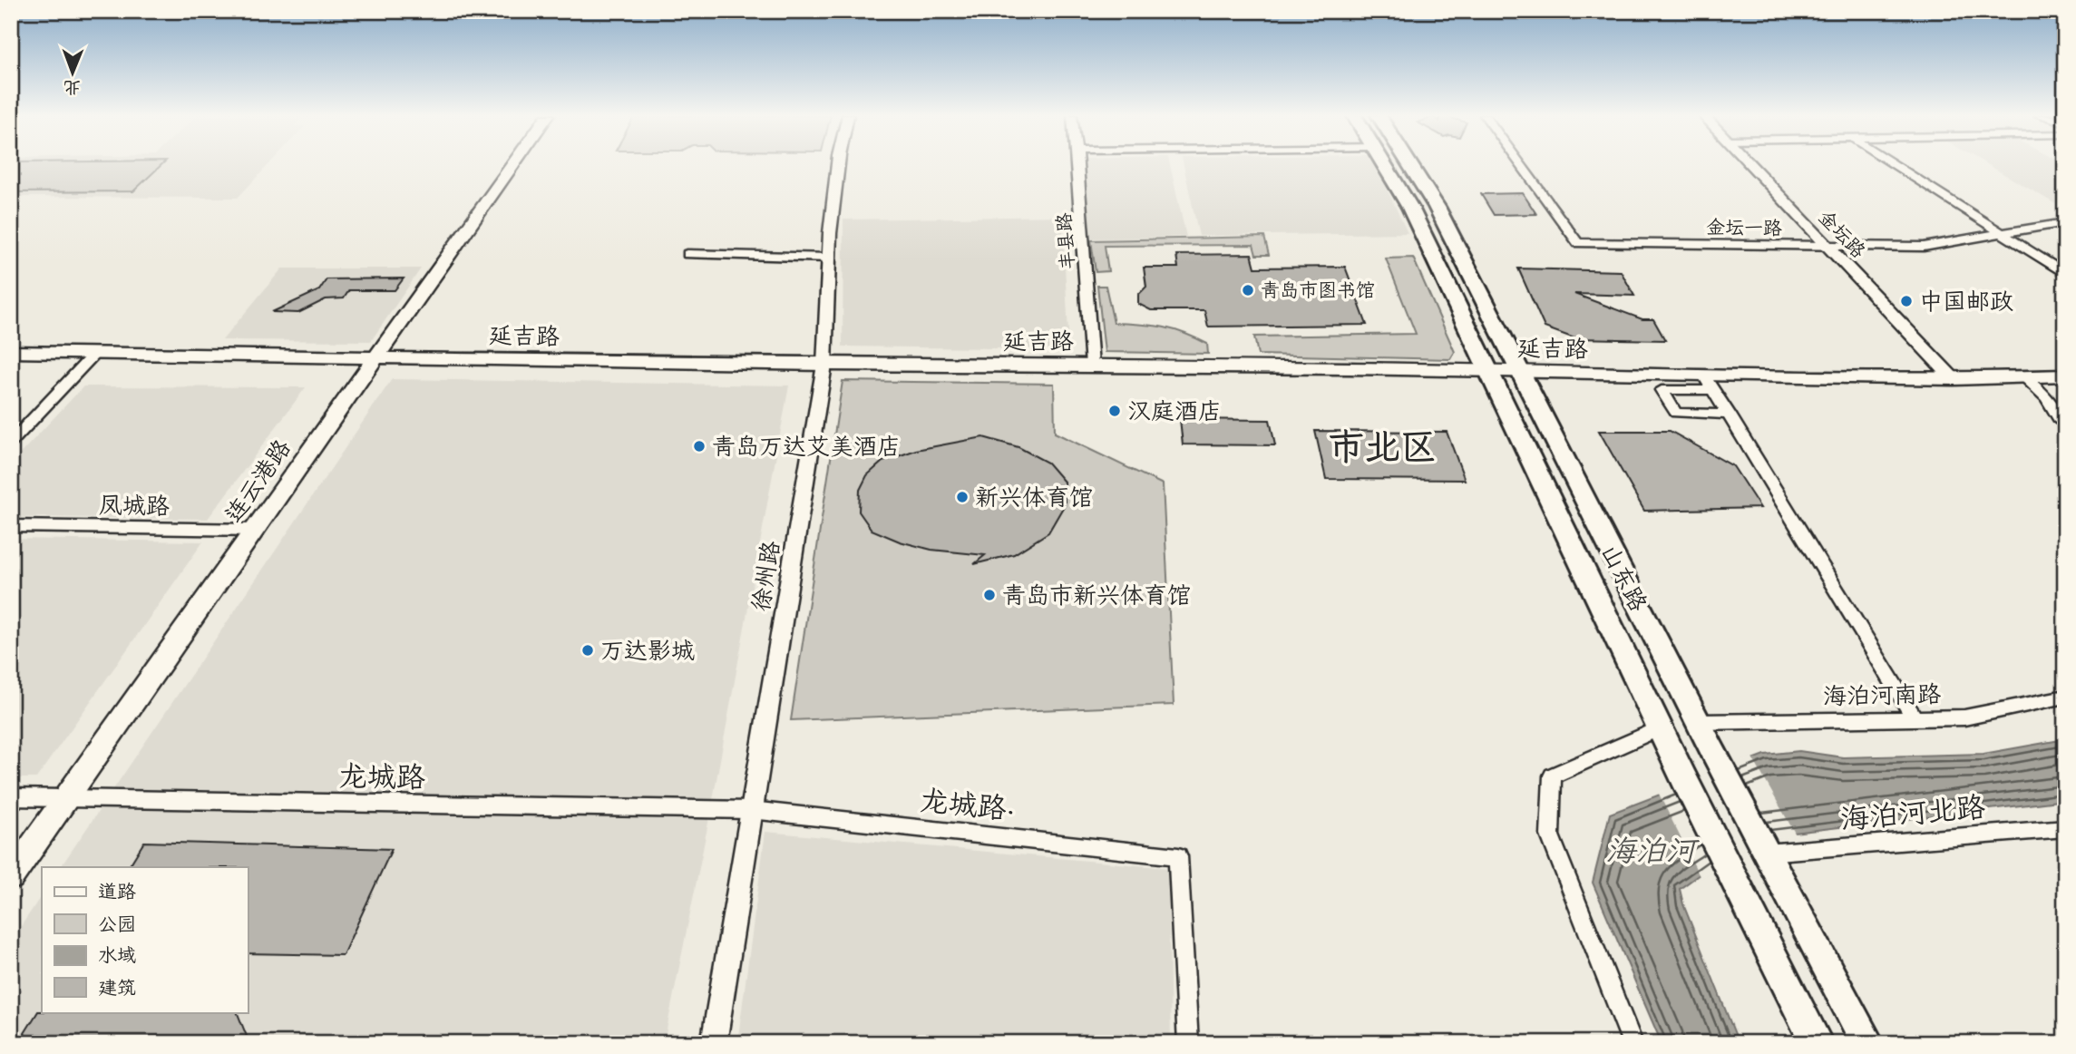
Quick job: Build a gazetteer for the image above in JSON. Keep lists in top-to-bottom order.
{
  "streets": {
    "main road": ["延吉路", "连云港路", "山东路"],
    "street": [
      "金坛一路",
      "金坛路",
      "丰县路",
      "凤城路",
      "徐州路",
      "海泊河南路",
      "龙城路",
      "龙城路·",
      "海泊河北路"
    ]
  },
  "crossings": [
    ["金坛一路", "金坛路"],
    ["金坛路", "延吉路"],
    ["丰县路", "延吉路"],
    ["延吉路", "连云港路"],
    ["延吉路", "徐州路"],
    ["延吉路", "山东路"],
    ["连云港路", "凤城路"],
    ["连云港路", "龙城路"],
    ["徐州路", "龙城路"],
    ["徐州路", "龙城路·"],
    ["山东路", "海泊河南路"],
    ["山东路", "海泊河北路"],
    ["龙城路", "龙城路·"]
  ],
  "districts": ["市北区"],
  "water": ["海泊河"],
  "places": [
    "青岛市图书馆",
    "中国邮政",
    "汉庭酒店",
    "青岛万达艾美酒店",
    "新兴体育馆",
    "青岛市新兴体育馆",
    "万达影城"
  ],
  "legend": [
    "道路",
    "公园",
    "水域",
    "建筑"
  ],
  "north": "bottom"
}
